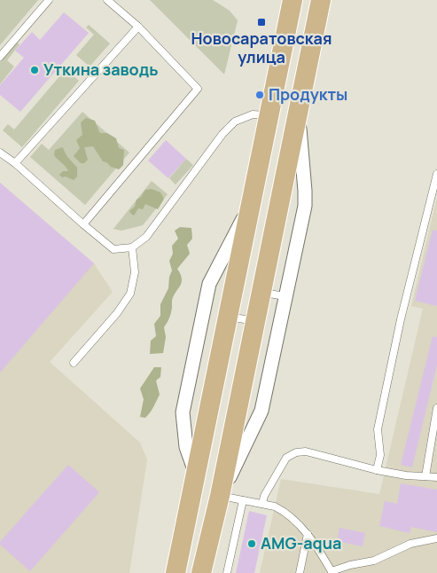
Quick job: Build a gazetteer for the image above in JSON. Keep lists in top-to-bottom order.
{
  "places": {
    "transit": ["Новосаратовская улица"],
    "other": ["Уткина заводь", "Продукты", "AMG-aqua"]
  }
}
